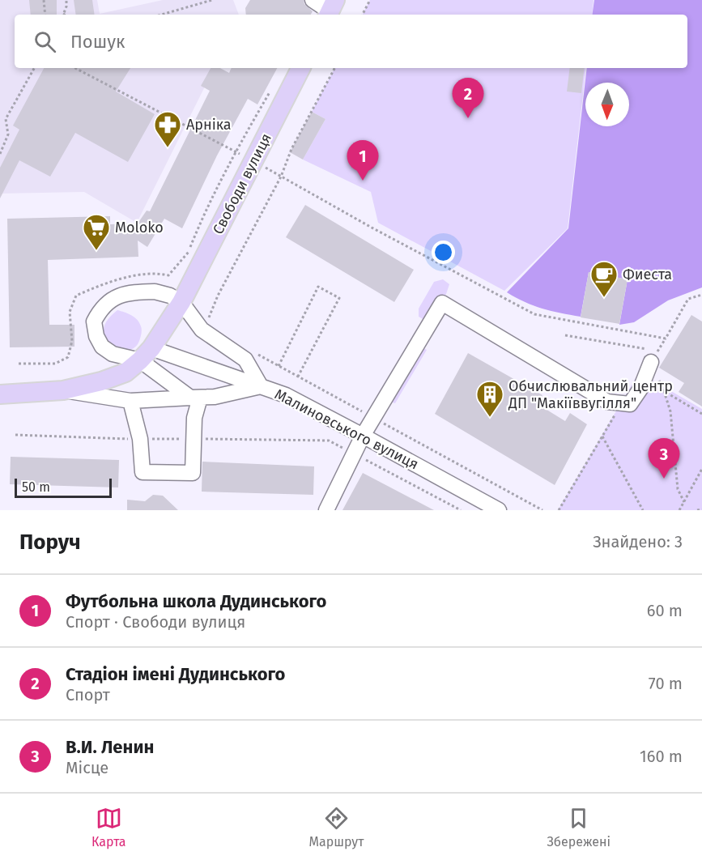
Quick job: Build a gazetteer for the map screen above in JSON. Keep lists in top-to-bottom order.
{
  "streets": {
    "main road": ["Свободи вулиця"],
    "street": ["Малиновського вулиця"]
  },
  "places": {
    "pharmacy": ["Арніка"],
    "supermarket": ["Moloko"],
    "cafe": ["Фиеста"],
    "building": ["Обчислювальний центр ДП \"Макіїввугілля\""]
  },
  "scale_bar": "50 m",
  "north": "bottom",
  "page": {
    "search": "Пошук",
    "pins": ["2", "1", "3"],
    "scale": "50 m",
    "heading": ["Поруч", "Знайдено: 3"],
    "list": [
      {
        "mark": "1",
        "name": "Футбольна школа Дудинського",
        "note": "Спорт · Свободи вулиця",
        "value": "60 m"
      },
      {
        "mark": "2",
        "name": "Стадіон імені Дудинського",
        "note": "Спорт",
        "value": "70 m"
      },
      {
        "mark": "3",
        "name": "В.И. Ленин",
        "note": "Місце",
        "value": "160 m"
      }
    ],
    "nav": ["Карта", "Маршрут", "Збережені"]
  }
}
